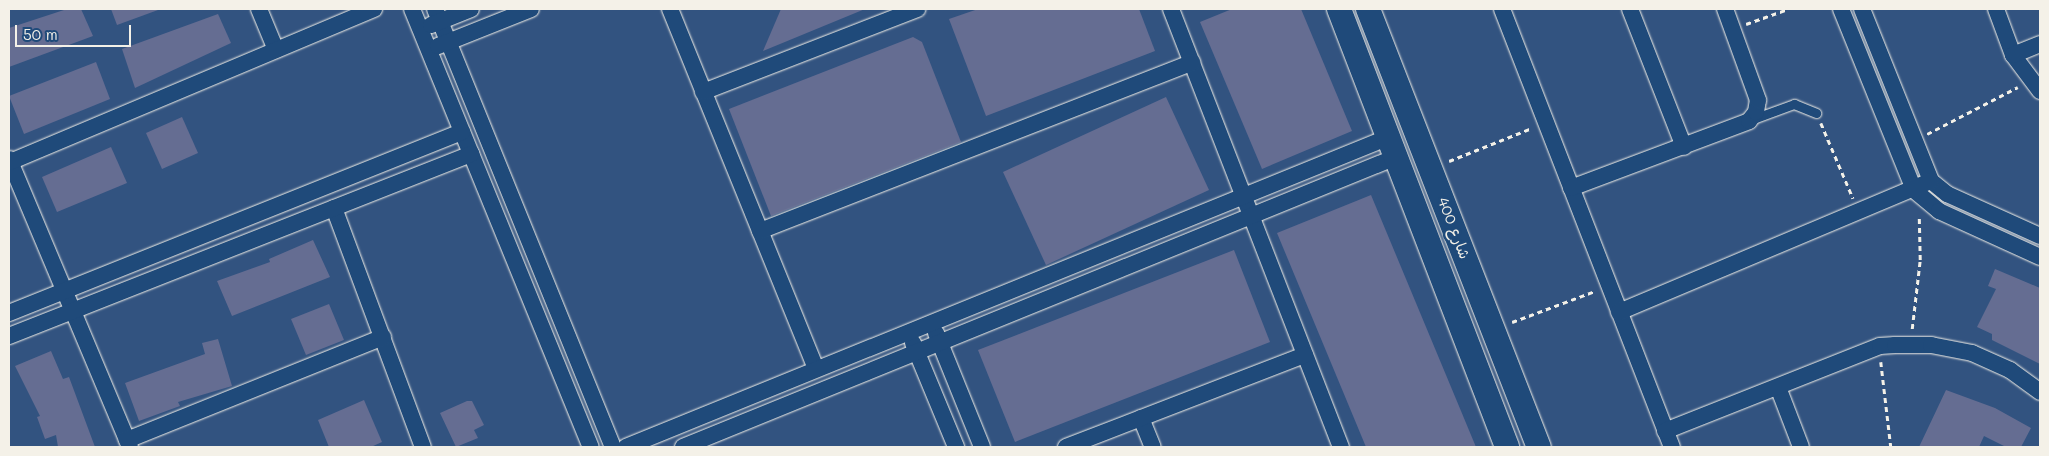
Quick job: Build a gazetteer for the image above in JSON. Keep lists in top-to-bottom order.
{
  "streets": {
    "street": ["شارع 400"]
  },
  "scale_bar": "50 m"
}
